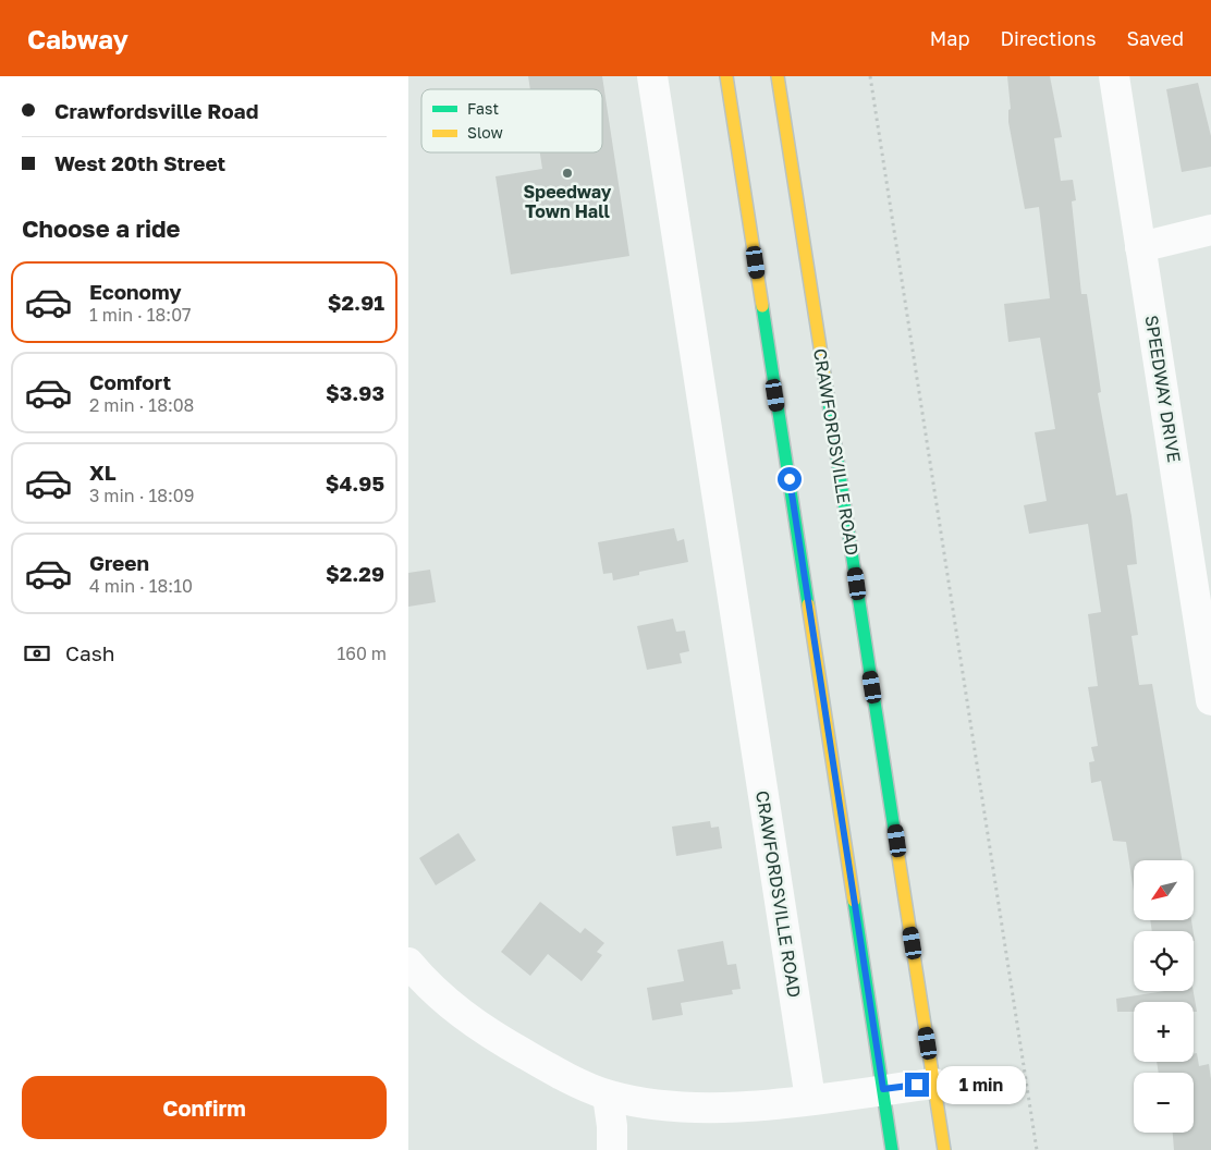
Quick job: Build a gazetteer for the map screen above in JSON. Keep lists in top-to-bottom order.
{
  "streets": {
    "main road": ["CRAWFORDSVILLE ROAD"],
    "street": ["SPEEDWAY DRIVE"]
  },
  "places": ["Speedway Town Hall"],
  "legend": ["Fast", "Slow"],
  "north": "bottom left",
  "page": {
    "header": "Cabway",
    "nav": ["Map", "Directions", "Saved"],
    "banner": ["Crawfordsville Road", "West 20th Street"],
    "heading": "Choose a ride",
    "list": [
      {
        "name": "Economy",
        "note": "1 min · 18:07",
        "value": "$2.91"
      },
      {
        "name": "Comfort",
        "note": "2 min · 18:08",
        "value": "$3.93"
      },
      {
        "name": "XL",
        "note": "3 min · 18:09",
        "value": "$4.95"
      },
      {
        "name": "Green",
        "note": "4 min · 18:10",
        "value": "$2.29"
      }
    ],
    "pay": ["Cash", "160 m"],
    "map_buttons": ["+", "−"],
    "buttons": "Confirm",
    "bubble": "1 min"
  }
}
